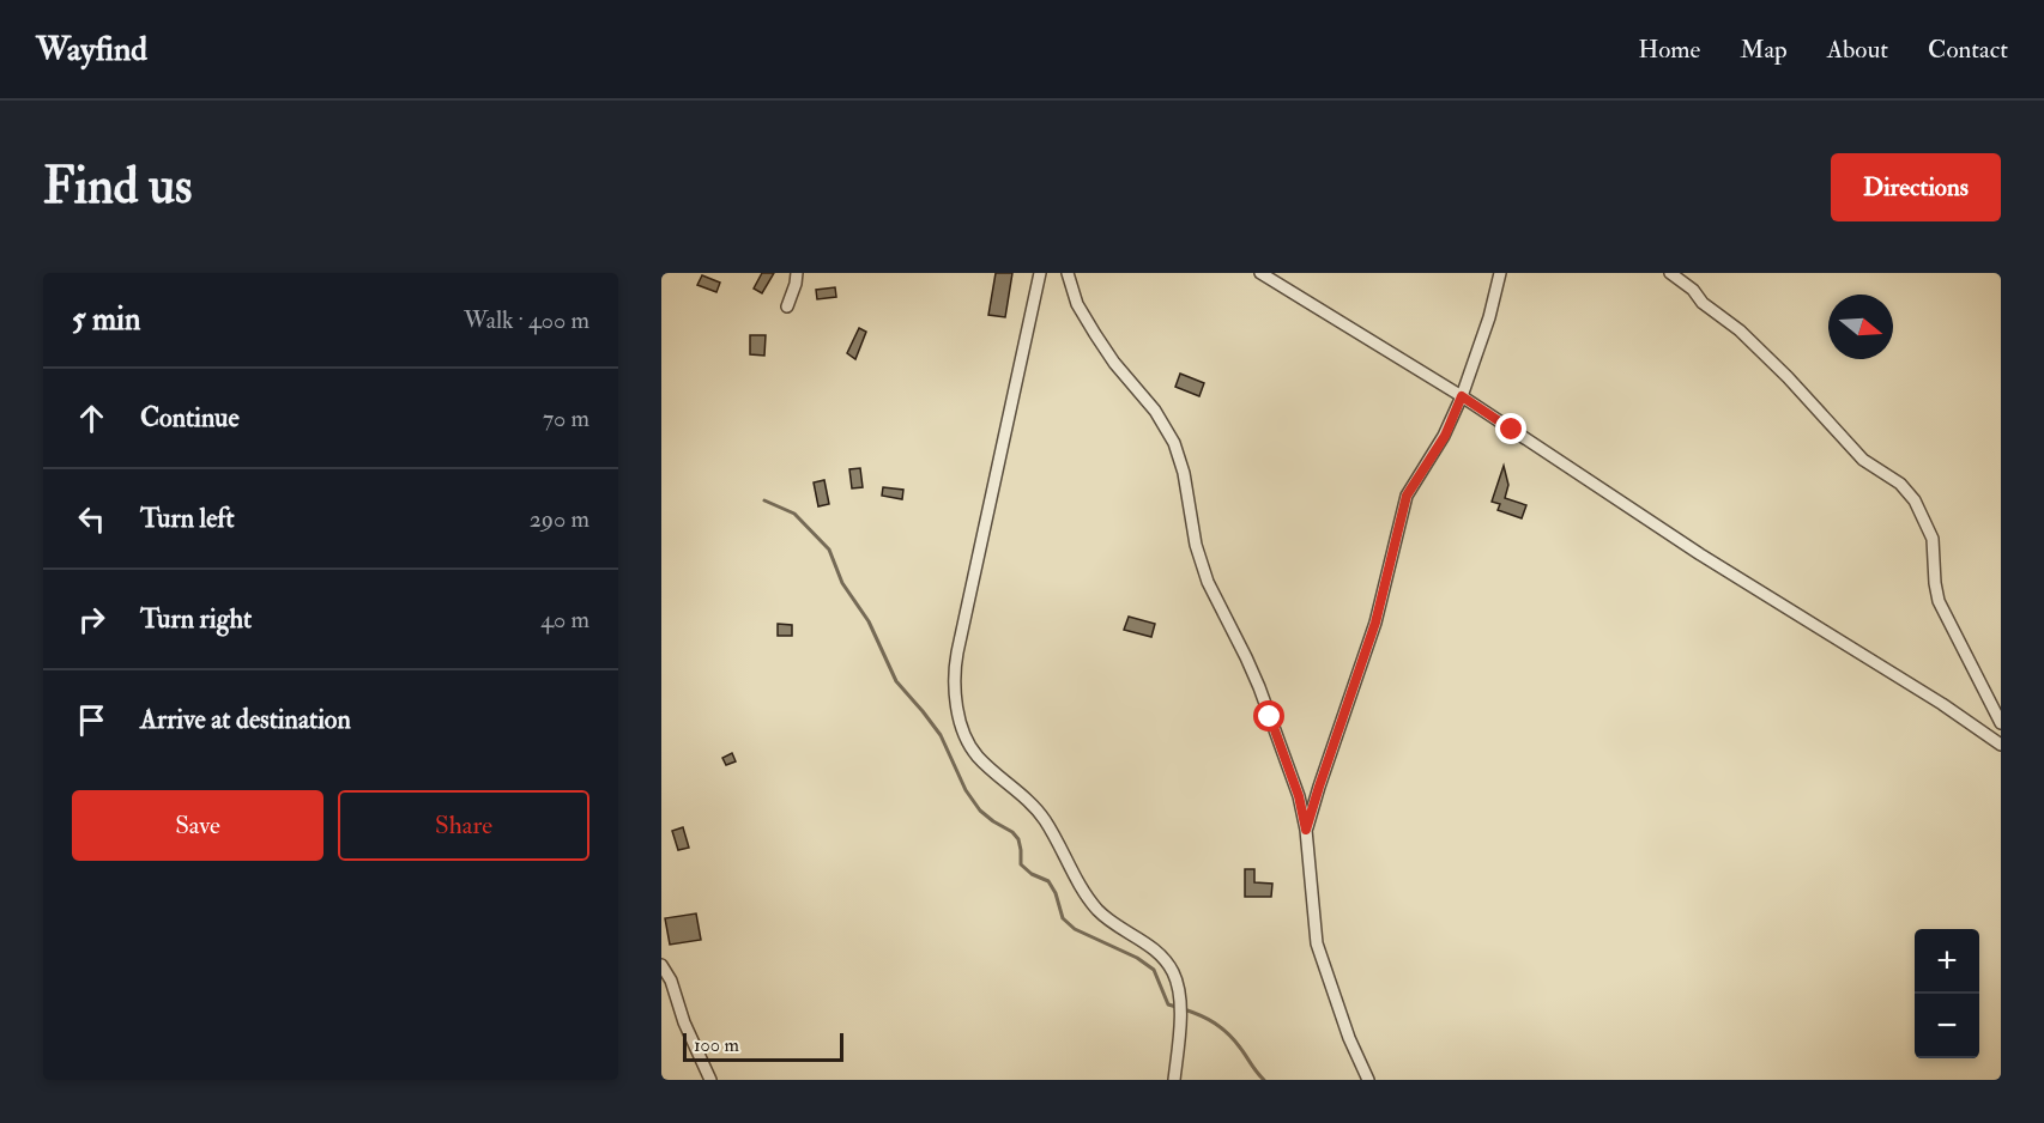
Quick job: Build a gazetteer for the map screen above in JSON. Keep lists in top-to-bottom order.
{
  "scale_bar": "100 m",
  "north": "right",
  "page": {
    "header": "Wayfind",
    "nav": [
      "Home",
      "Map",
      "About",
      "Contact"
    ],
    "buttons": [
      "Directions",
      ["Save", "Share"]
    ],
    "title": "Find us",
    "heading": ["5 min", "Walk · 400 m"],
    "list": [
      ["Continue", "70 m"],
      ["Turn left", "290 m"],
      ["Turn right", "40 m"],
      "Arrive at destination"
    ],
    "map_buttons": ["+", "−"],
    "scale": "100 m"
  }
}
